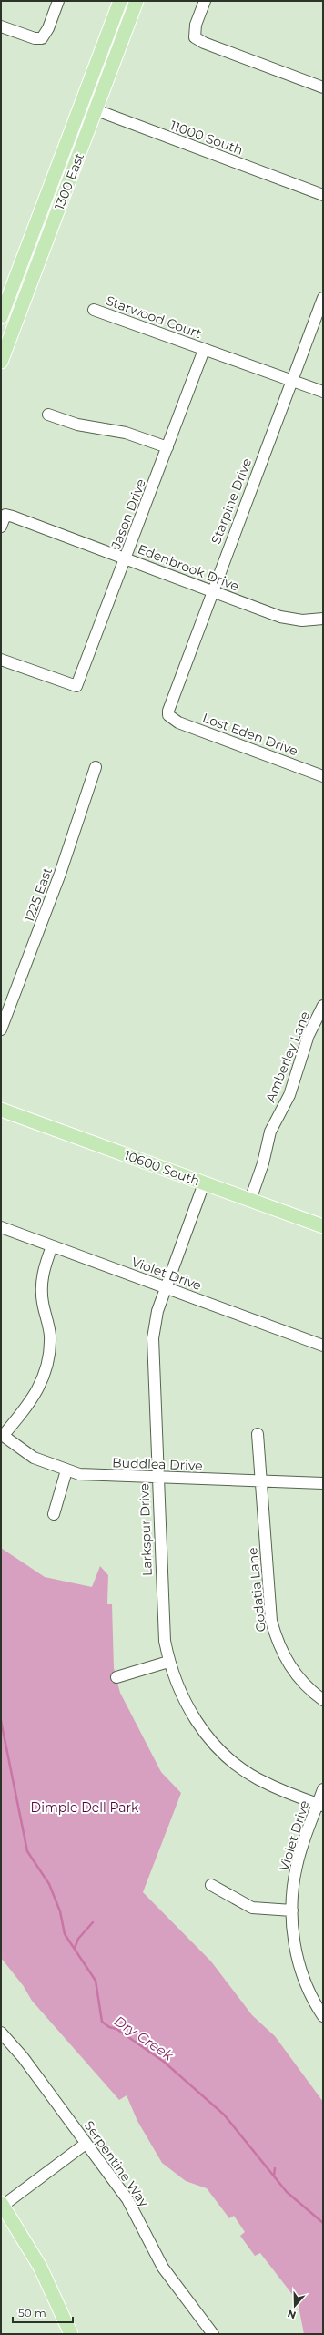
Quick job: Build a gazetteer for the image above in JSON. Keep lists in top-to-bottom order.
{
  "streets": {
    "main road": ["1300 East", "10600 South"],
    "street": [
      "11000 South",
      "Starwood Court",
      "Starpine Drive",
      "Jason Drive",
      "Edenbrook Drive",
      "Lost Eden Drive",
      "1225 East",
      "Amberley Lane",
      "Violet Drive",
      "Buddlea Drive",
      "Larkspur Drive",
      "Godatia Lane",
      "Serpentine Way"
    ]
  },
  "crossings": [
    ["11000 South", "1300 East"],
    ["Starwood Court", "Starpine Drive"],
    ["Starwood Court", "Jason Drive"],
    ["Starpine Drive", "Edenbrook Drive"],
    ["Starpine Drive", "Lost Eden Drive"],
    ["Jason Drive", "Edenbrook Drive"],
    ["Amberley Lane", "10600 South"],
    ["10600 South", "Larkspur Drive"],
    ["Violet Drive", "Larkspur Drive"],
    ["Buddlea Drive", "Larkspur Drive"],
    ["Buddlea Drive", "Godatia Lane"]
  ],
  "water": ["Dry Creek"],
  "parks": ["Dimple Dell Park"],
  "scale_bar": "50 m",
  "north": "bottom"
}
